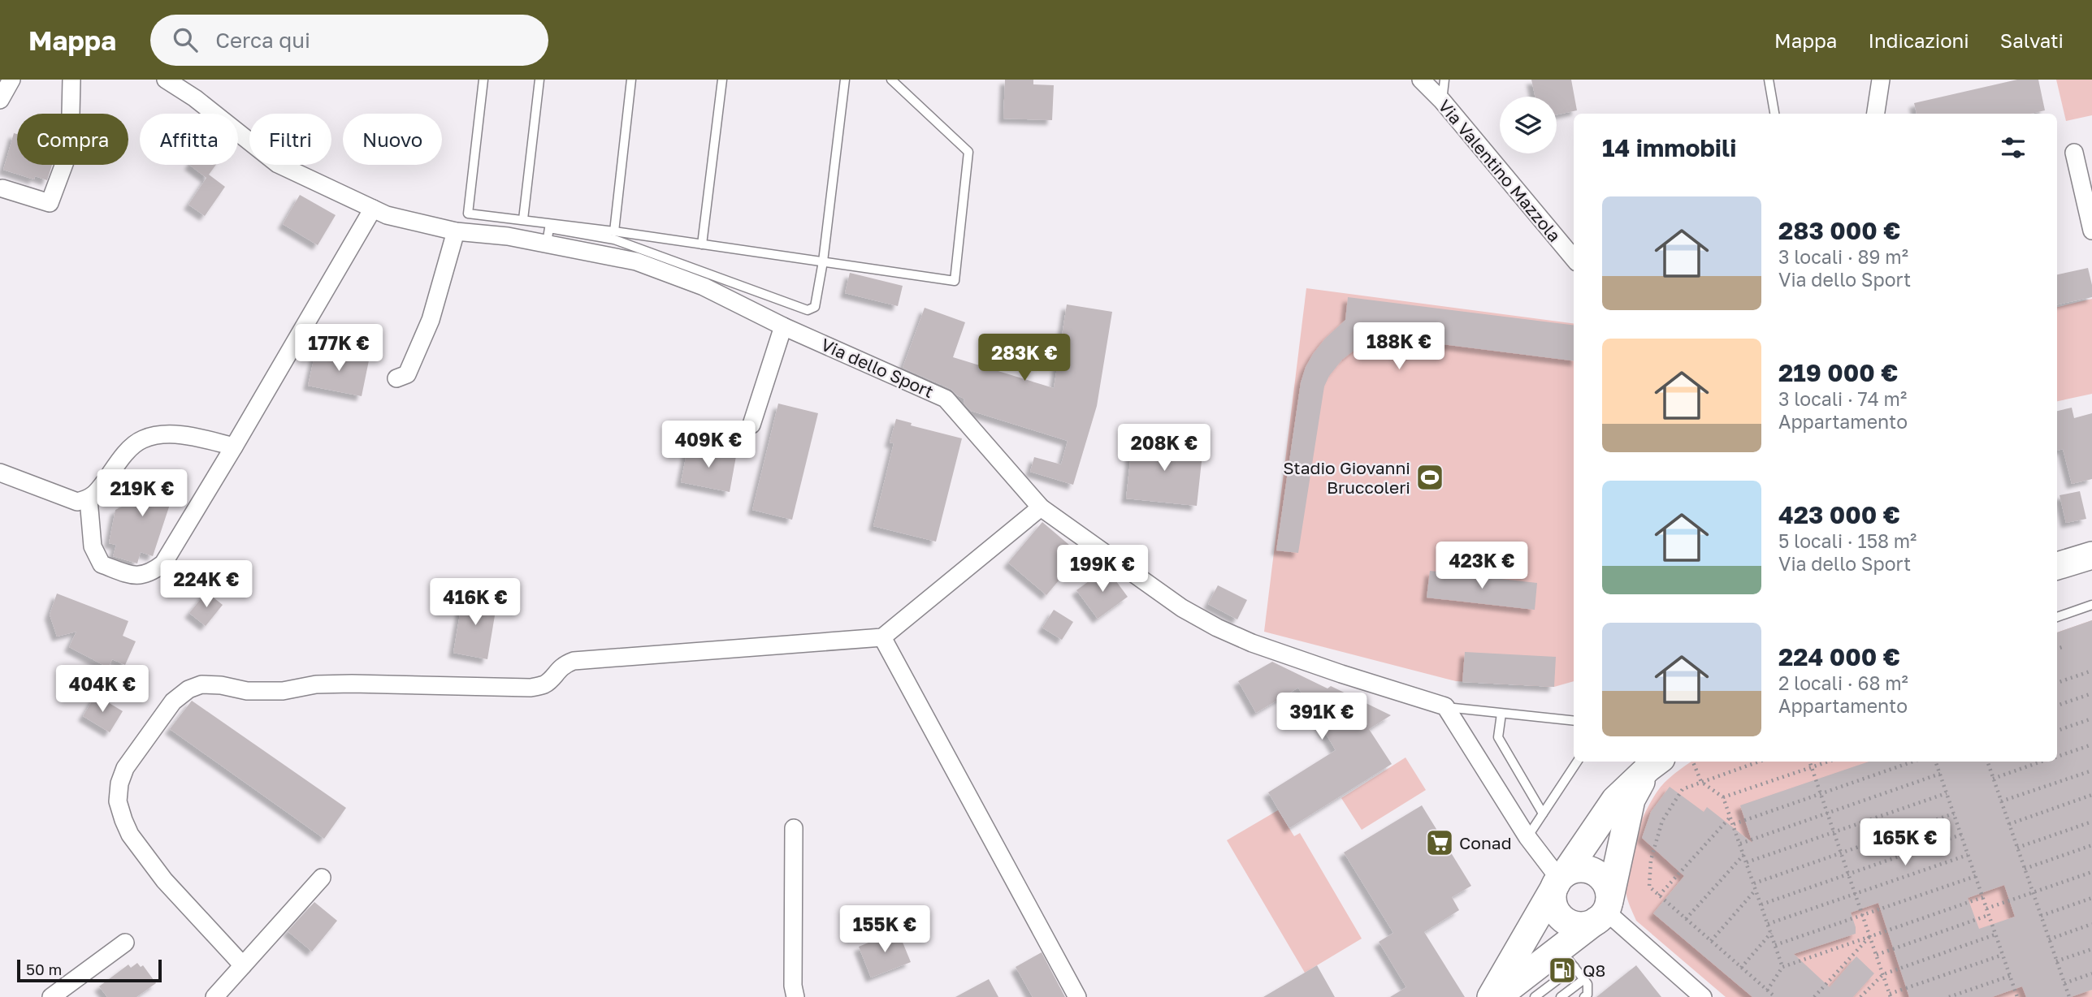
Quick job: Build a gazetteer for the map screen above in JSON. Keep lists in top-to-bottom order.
{
  "streets": {
    "street": ["Via Valentino Mazzola", "Via dello Sport"]
  },
  "places": {
    "sports": ["Stadio Giovanni Bruccoleri"],
    "supermarket": ["Conad"],
    "fuel station": ["Q8"]
  },
  "scale_bar": "50 m",
  "page": {
    "header": "Mappa",
    "search": "Cerca qui",
    "nav": ["Mappa", "Indicazioni", "Salvati"],
    "chip": [
      "Compra",
      "Affitta",
      "Filtri",
      "Nuovo"
    ],
    "heading": "14 immobili",
    "list": [
      {
        "name": "283 000 €",
        "note": "3 locali · 89 m² · Via dello Sport"
      },
      {
        "name": "219 000 €",
        "note": "3 locali · 74 m² · Appartamento"
      },
      {
        "name": "423 000 €",
        "note": "5 locali · 158 m² · Via dello Sport"
      },
      {
        "name": "224 000 €",
        "note": "2 locali · 68 m² · Appartamento"
      }
    ],
    "price": [
      "188K €",
      "177K €",
      "283K €",
      "409K €",
      "208K €",
      "219K €",
      "423K €",
      "199K €",
      "224K €",
      "416K €",
      "404K €",
      "391K €",
      "165K €",
      "155K €"
    ],
    "scale": "50 m"
  }
}
